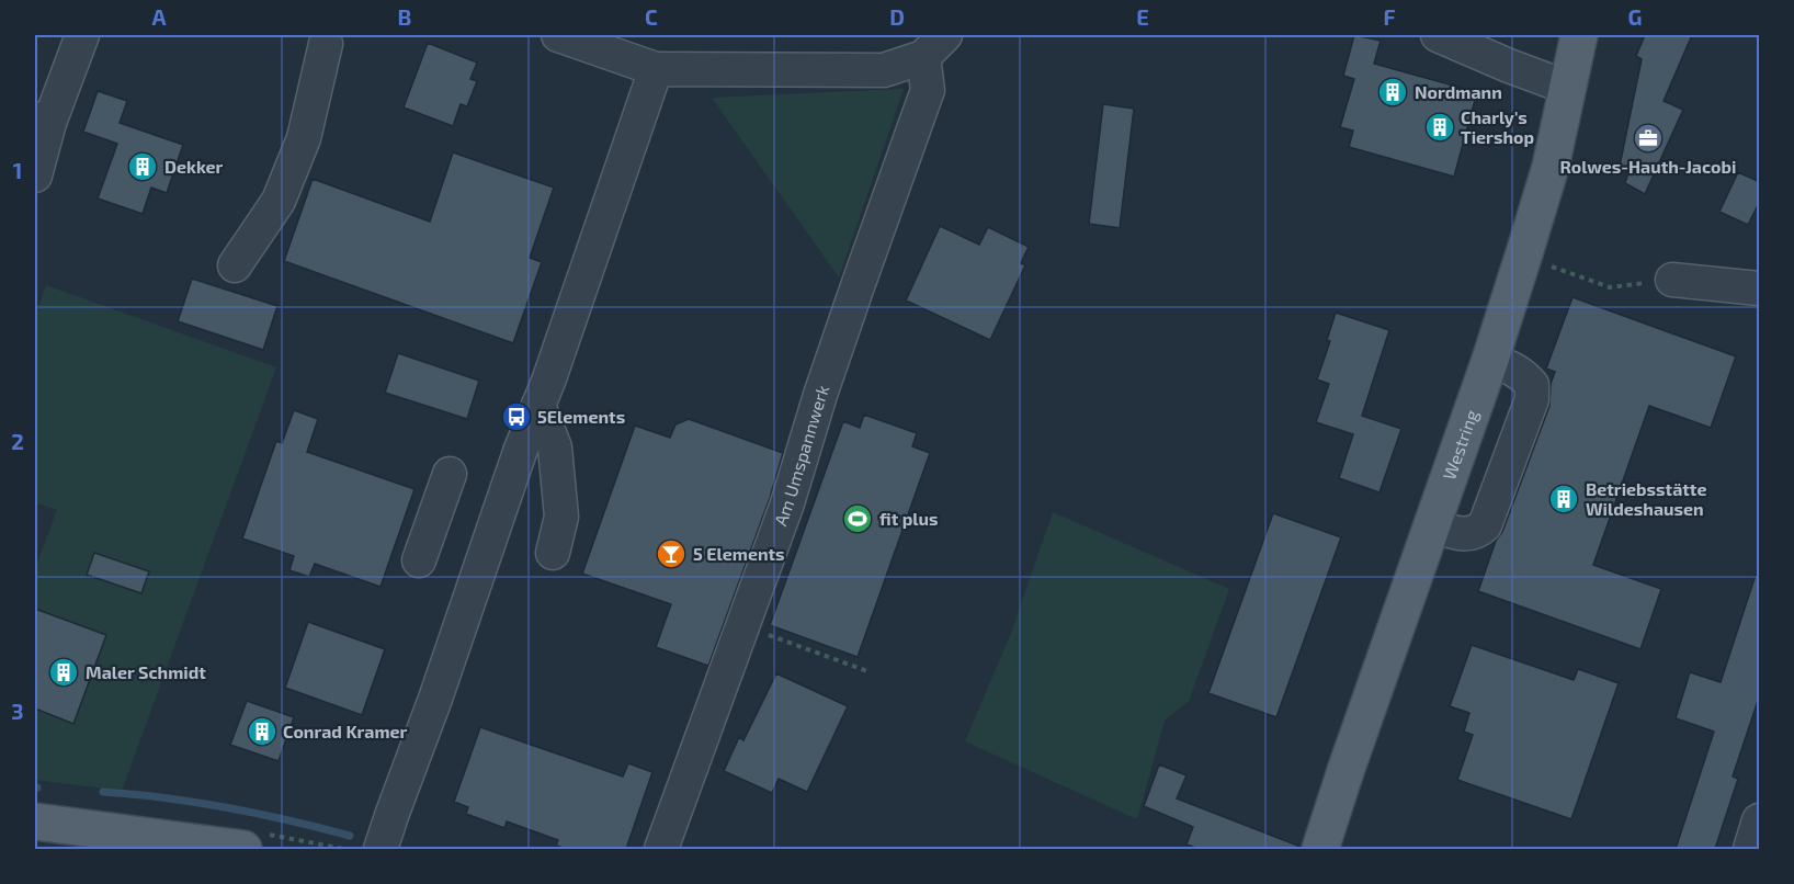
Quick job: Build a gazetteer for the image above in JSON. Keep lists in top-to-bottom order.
{
  "streets": {
    "main road": ["Westring"],
    "street": ["Am Umspannwerk"]
  },
  "places": {
    "building": [
      "Nordmann",
      "Charly's Tiershop",
      "Dekker",
      "Betriebsstätte Wildeshausen",
      "Maler Schmidt",
      "Conrad Kramer"
    ],
    "office": ["Rolwes-Hauth-Jacobi"],
    "bus stop": ["5Elements"],
    "sports": ["fit plus"],
    "bar": ["5 Elements"]
  },
  "grid": {
    "columns": [
      "A",
      "B",
      "C",
      "D",
      "E",
      "F",
      "G"
    ],
    "rows": ["1", "2", "3"]
  }
}
